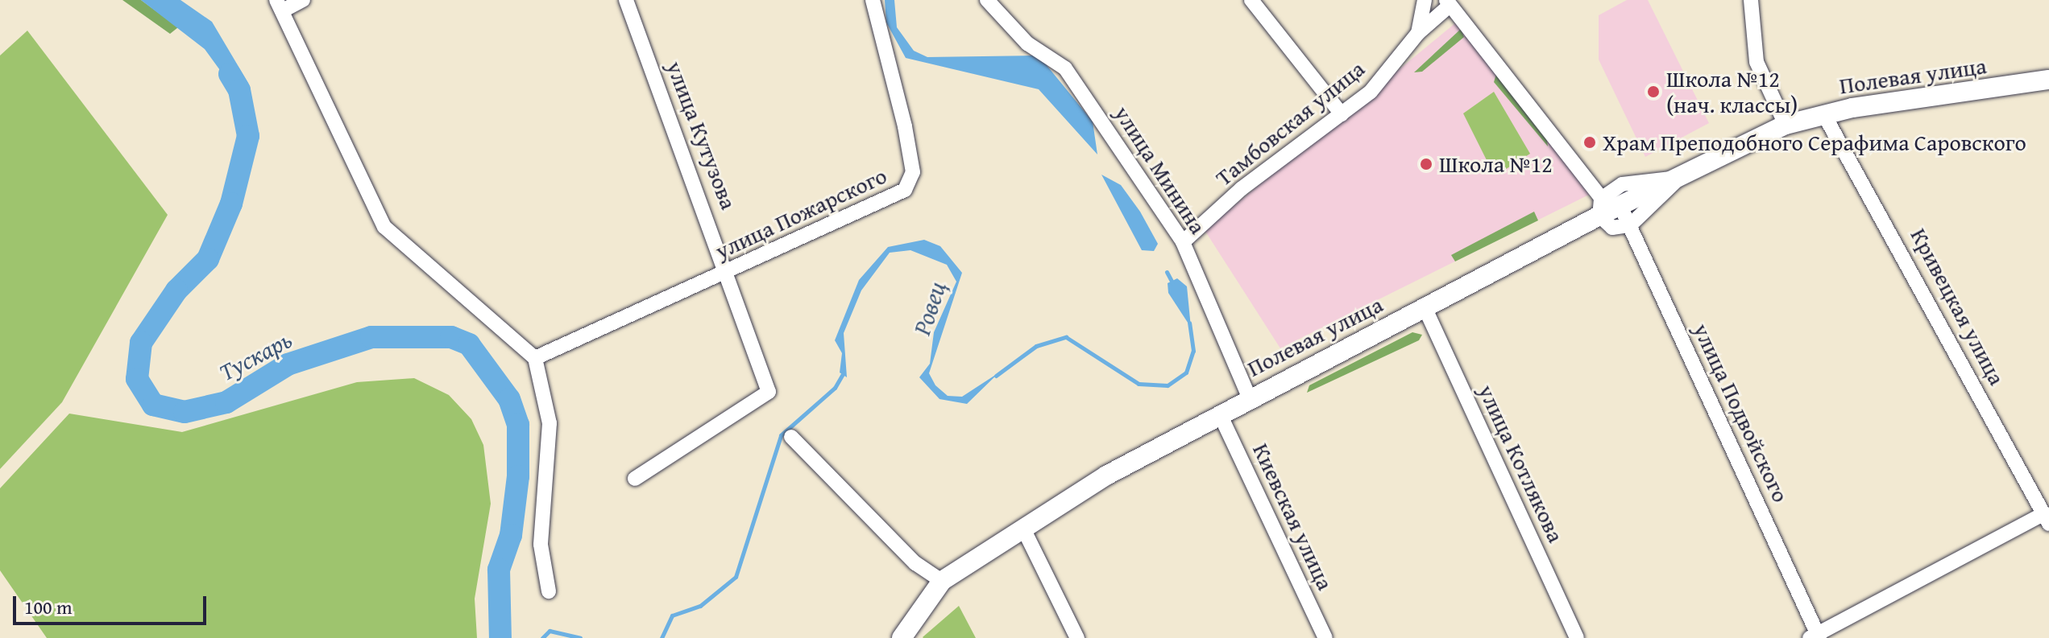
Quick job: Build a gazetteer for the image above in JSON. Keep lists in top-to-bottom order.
{
  "streets": {
    "street": [
      "Полевая улица",
      "Тамбовская улица",
      "улица Кутузова",
      "улица Минина",
      "улица Пожарского",
      "Кривецкая улица",
      "улица Подвойского",
      "улица Котлякова",
      "Киевская улица"
    ]
  },
  "crossings": [
    ["Полевая улица", "Тамбовская улица"],
    ["Полевая улица", "улица Минина"],
    ["Полевая улица", "Кривецкая улица"],
    ["Полевая улица", "улица Подвойского"],
    ["Полевая улица", "улица Котлякова"],
    ["Полевая улица", "Киевская улица"],
    ["Тамбовская улица", "улица Минина"],
    ["Тамбовская улица", "улица Подвойского"],
    ["улица Кутузова", "улица Пожарского"]
  ],
  "water": ["Ровец", "Тускарь"],
  "places": ["Школа №12 (нач. классы)", "Храм Преподобного Серафима Саровского", "Школа №12"],
  "scale_bar": "100 m"
}
